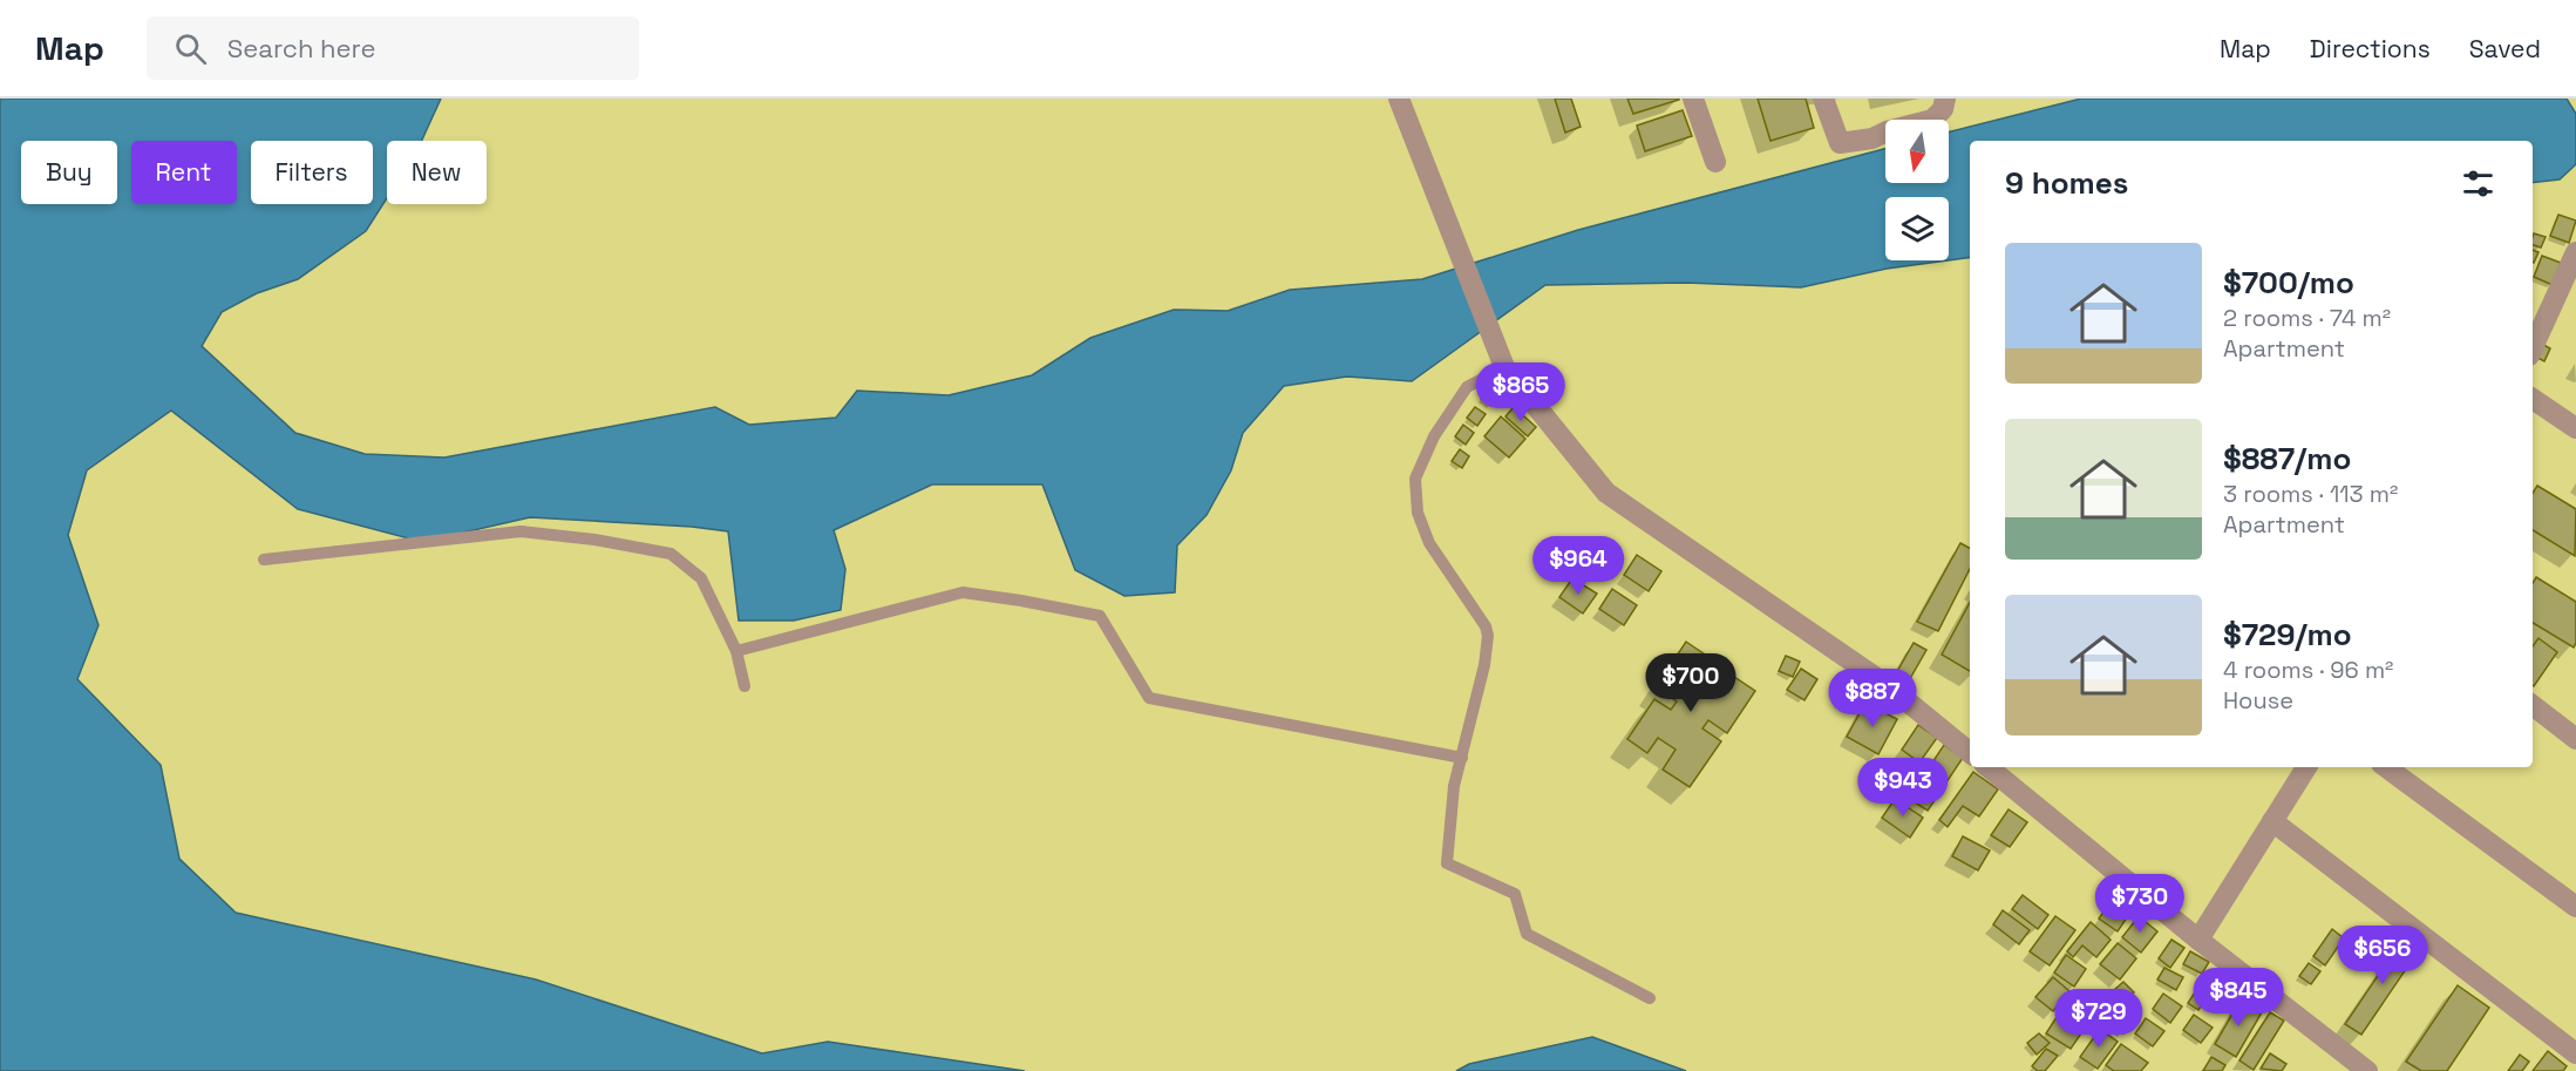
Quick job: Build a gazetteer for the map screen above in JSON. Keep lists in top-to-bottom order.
{
  "north": "bottom",
  "page": {
    "header": "Map",
    "search": "Search here",
    "nav": ["Map", "Directions", "Saved"],
    "chip": [
      "Buy",
      "Rent",
      "Filters",
      "New"
    ],
    "heading": "9 homes",
    "list": [
      {
        "name": "$700/mo",
        "note": "2 rooms · 74 m² · Apartment"
      },
      {
        "name": "$887/mo",
        "note": "3 rooms · 113 m² · Apartment"
      },
      {
        "name": "$729/mo",
        "note": "4 rooms · 96 m² · House"
      }
    ],
    "price": [
      "$865",
      "$964",
      "$700",
      "$887",
      "$943",
      "$730",
      "$656",
      "$845",
      "$729"
    ]
  }
}
